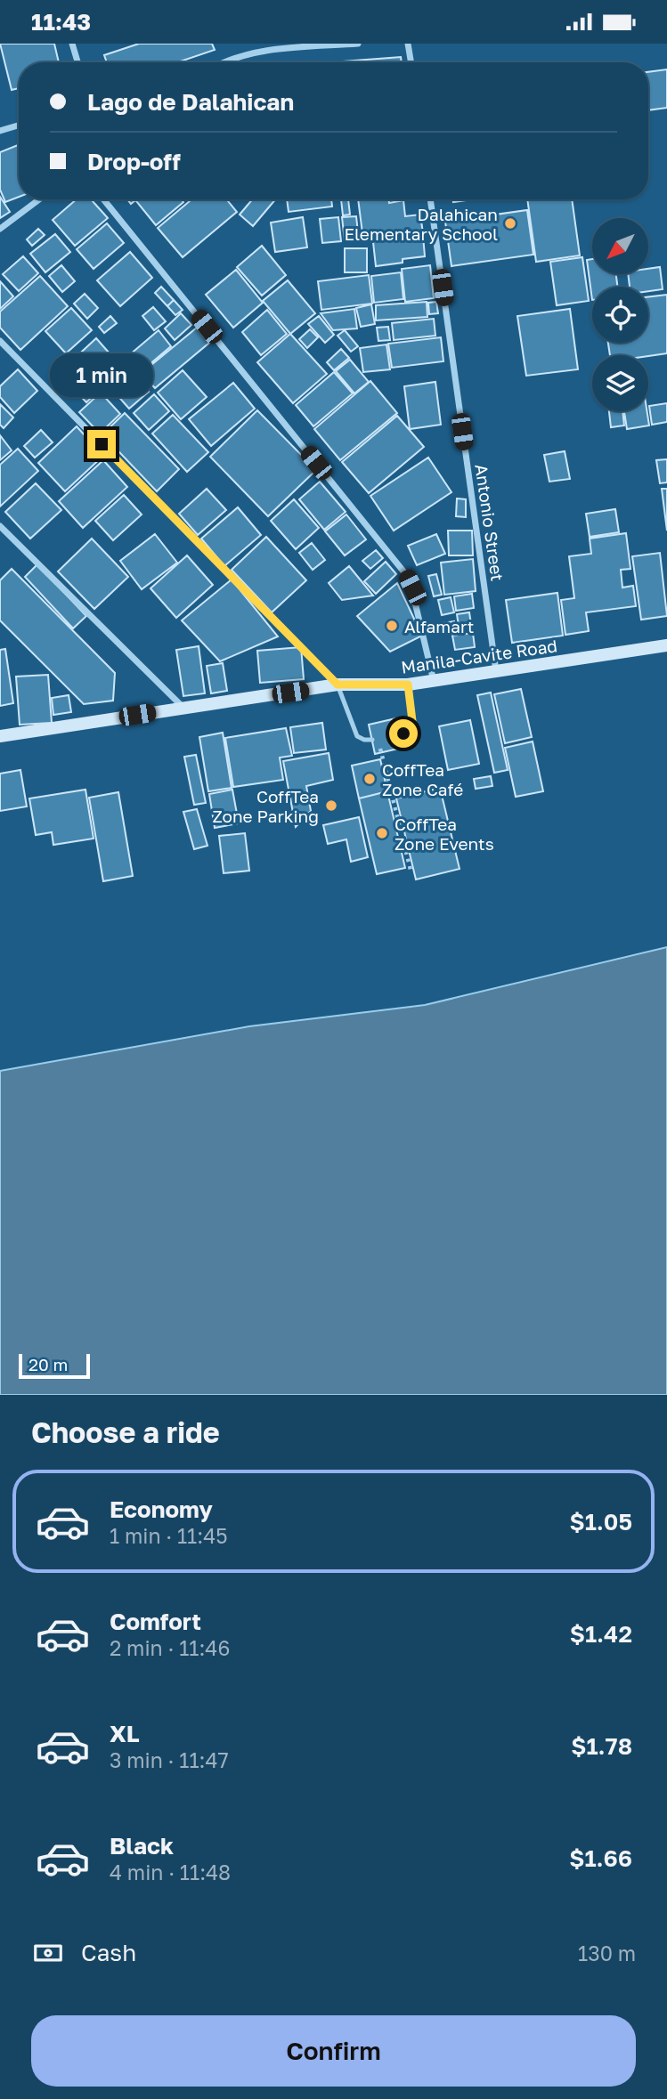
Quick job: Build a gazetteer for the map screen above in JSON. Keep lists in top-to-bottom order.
{
  "streets": {
    "main road": ["Manila-Cavite Road"],
    "street": ["Antonio Street"]
  },
  "crossings": [
    ["Antonio Street", "Manila-Cavite Road"]
  ],
  "places": [
    "Dalahican Elementary School",
    "Alfamart",
    "CoffTea Zone Café",
    "CoffTea Zone Parking",
    "CoffTea Zone Events"
  ],
  "scale_bar": "20 m",
  "north": "bottom left",
  "page": {
    "status": "11:43",
    "banner": ["Lago de Dalahican", "Drop-off"],
    "bubble": "1 min",
    "scale": "20 m",
    "heading": "Choose a ride",
    "list": [
      {
        "name": "Economy",
        "note": "1 min · 11:45",
        "value": "$1.05"
      },
      {
        "name": "Comfort",
        "note": "2 min · 11:46",
        "value": "$1.42"
      },
      {
        "name": "XL",
        "note": "3 min · 11:47",
        "value": "$1.78"
      },
      {
        "name": "Black",
        "note": "4 min · 11:48",
        "value": "$1.66"
      }
    ],
    "pay": ["Cash", "130 m"],
    "buttons": "Confirm"
  }
}
